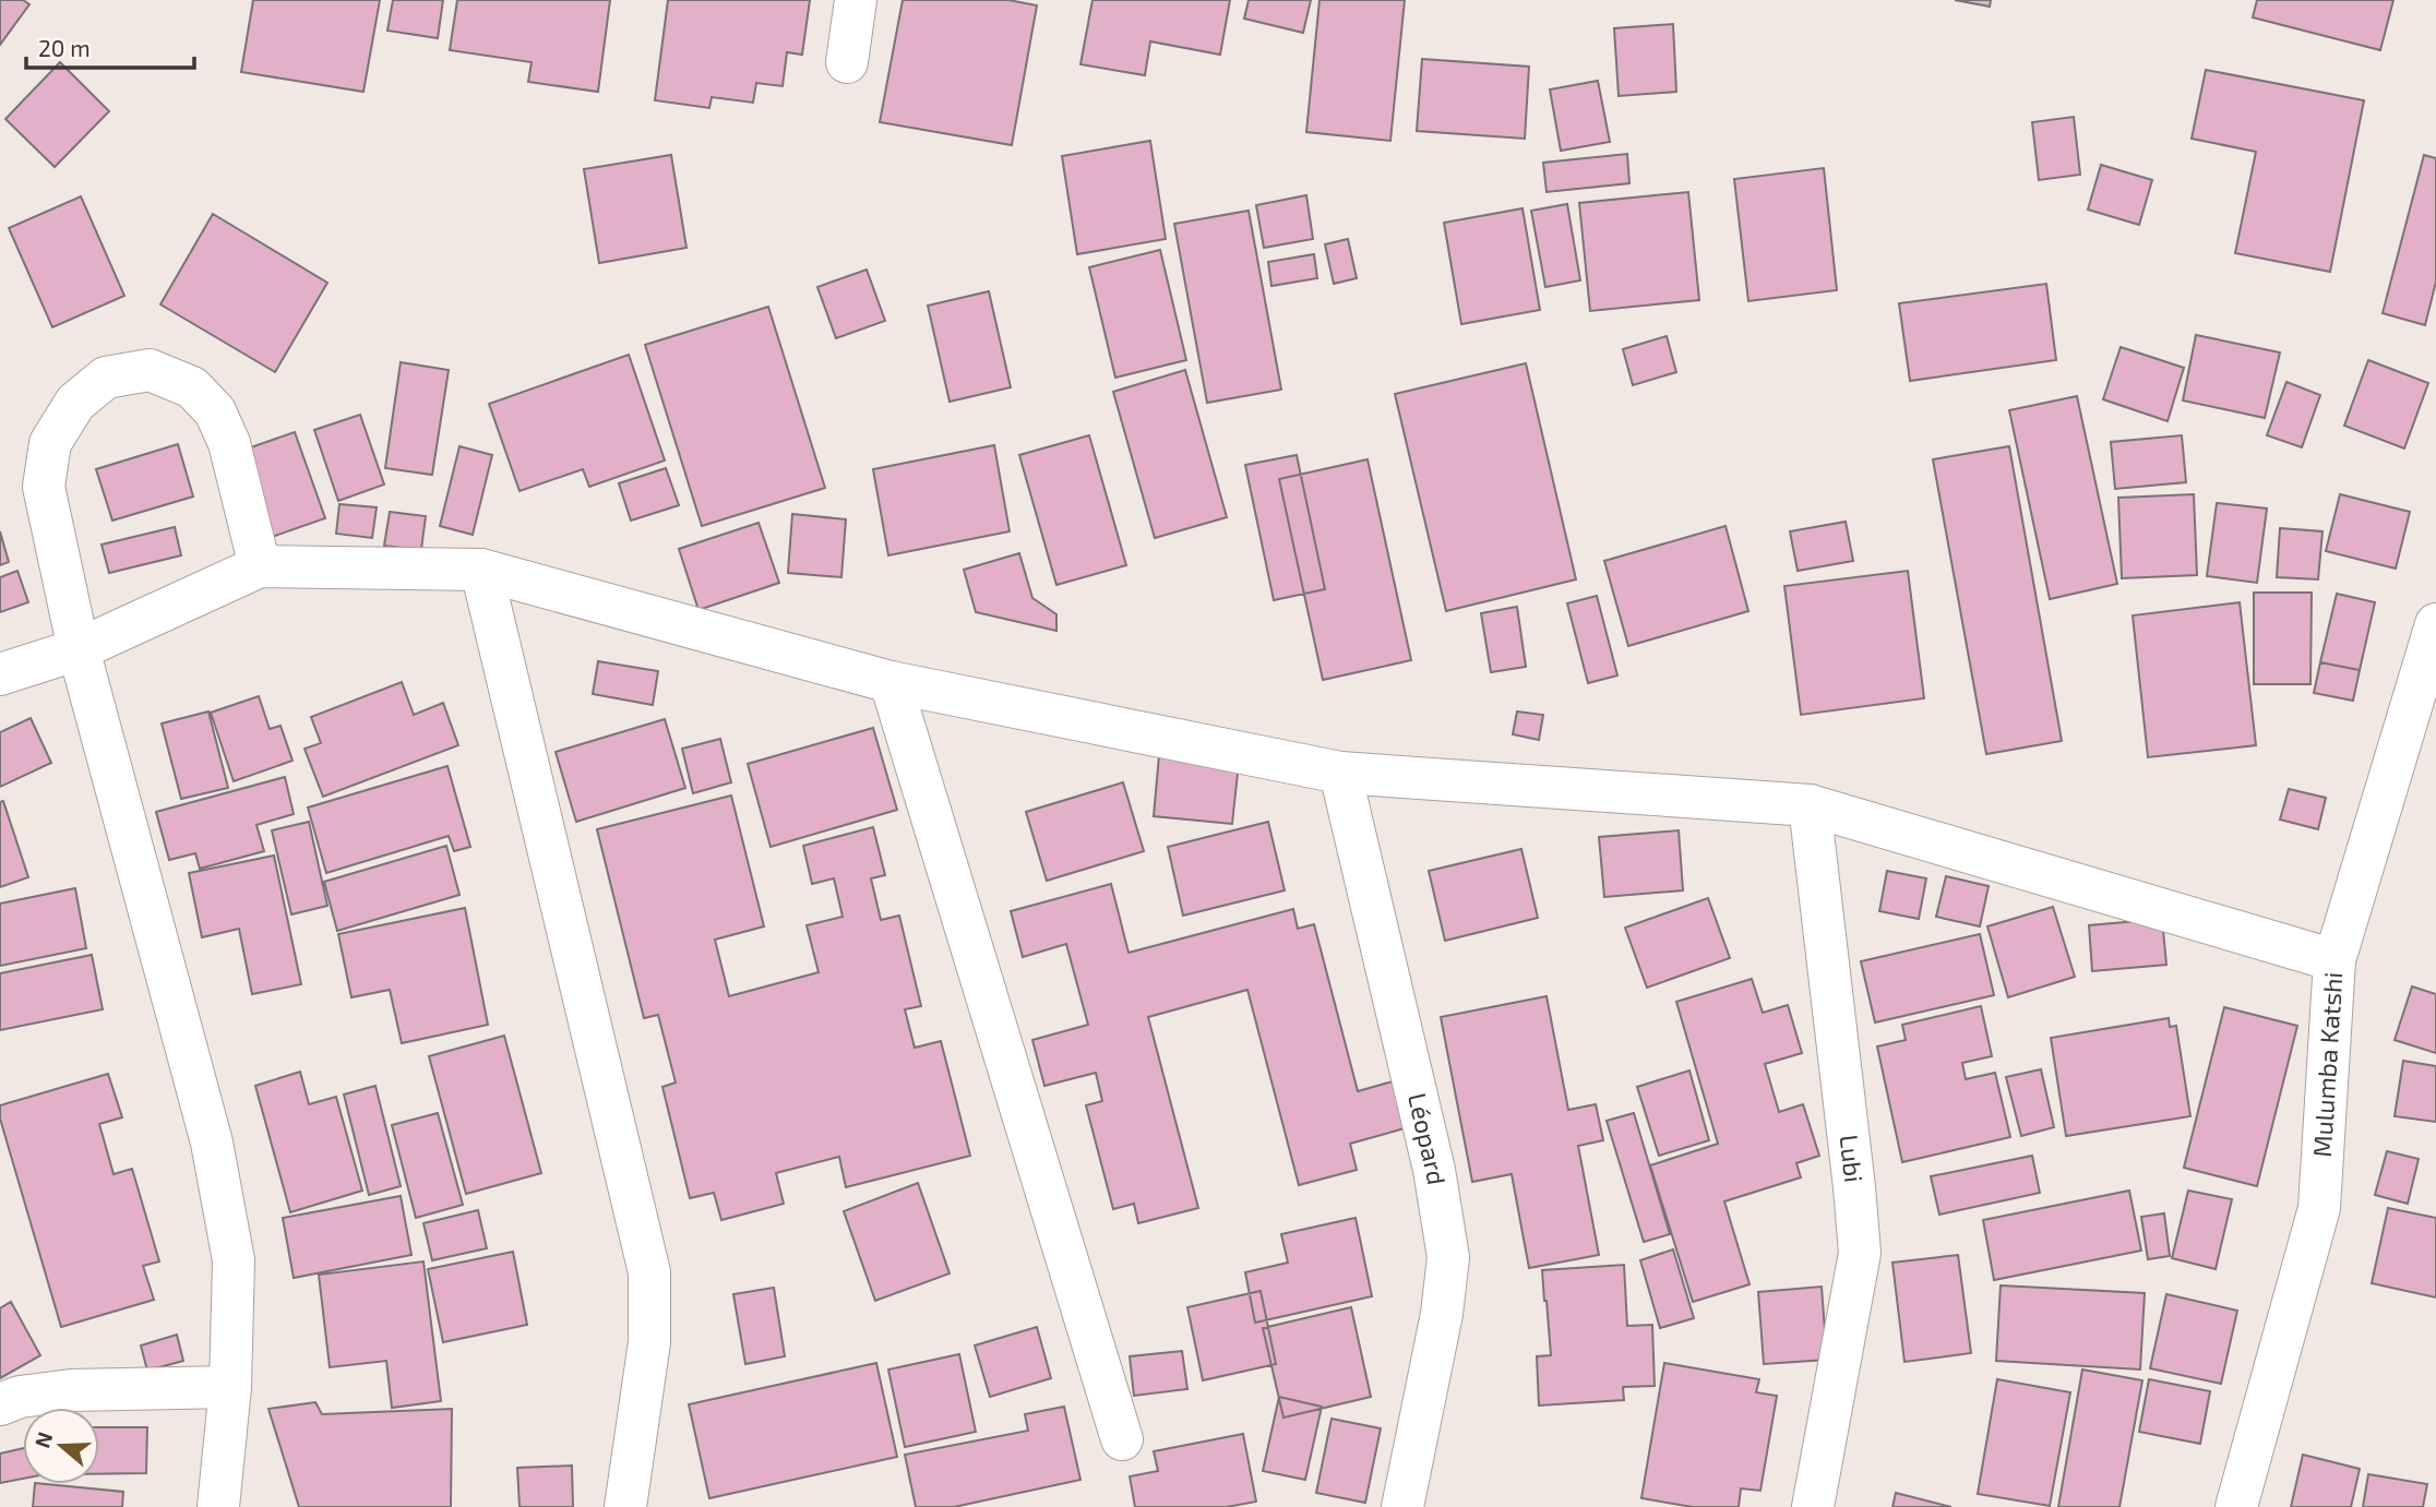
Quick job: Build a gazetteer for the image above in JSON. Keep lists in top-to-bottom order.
{
  "streets": {
    "street": ["Mulumba Katshi", "Léopard", "Lubi"]
  },
  "scale_bar": "20 m",
  "north": "left"
}
